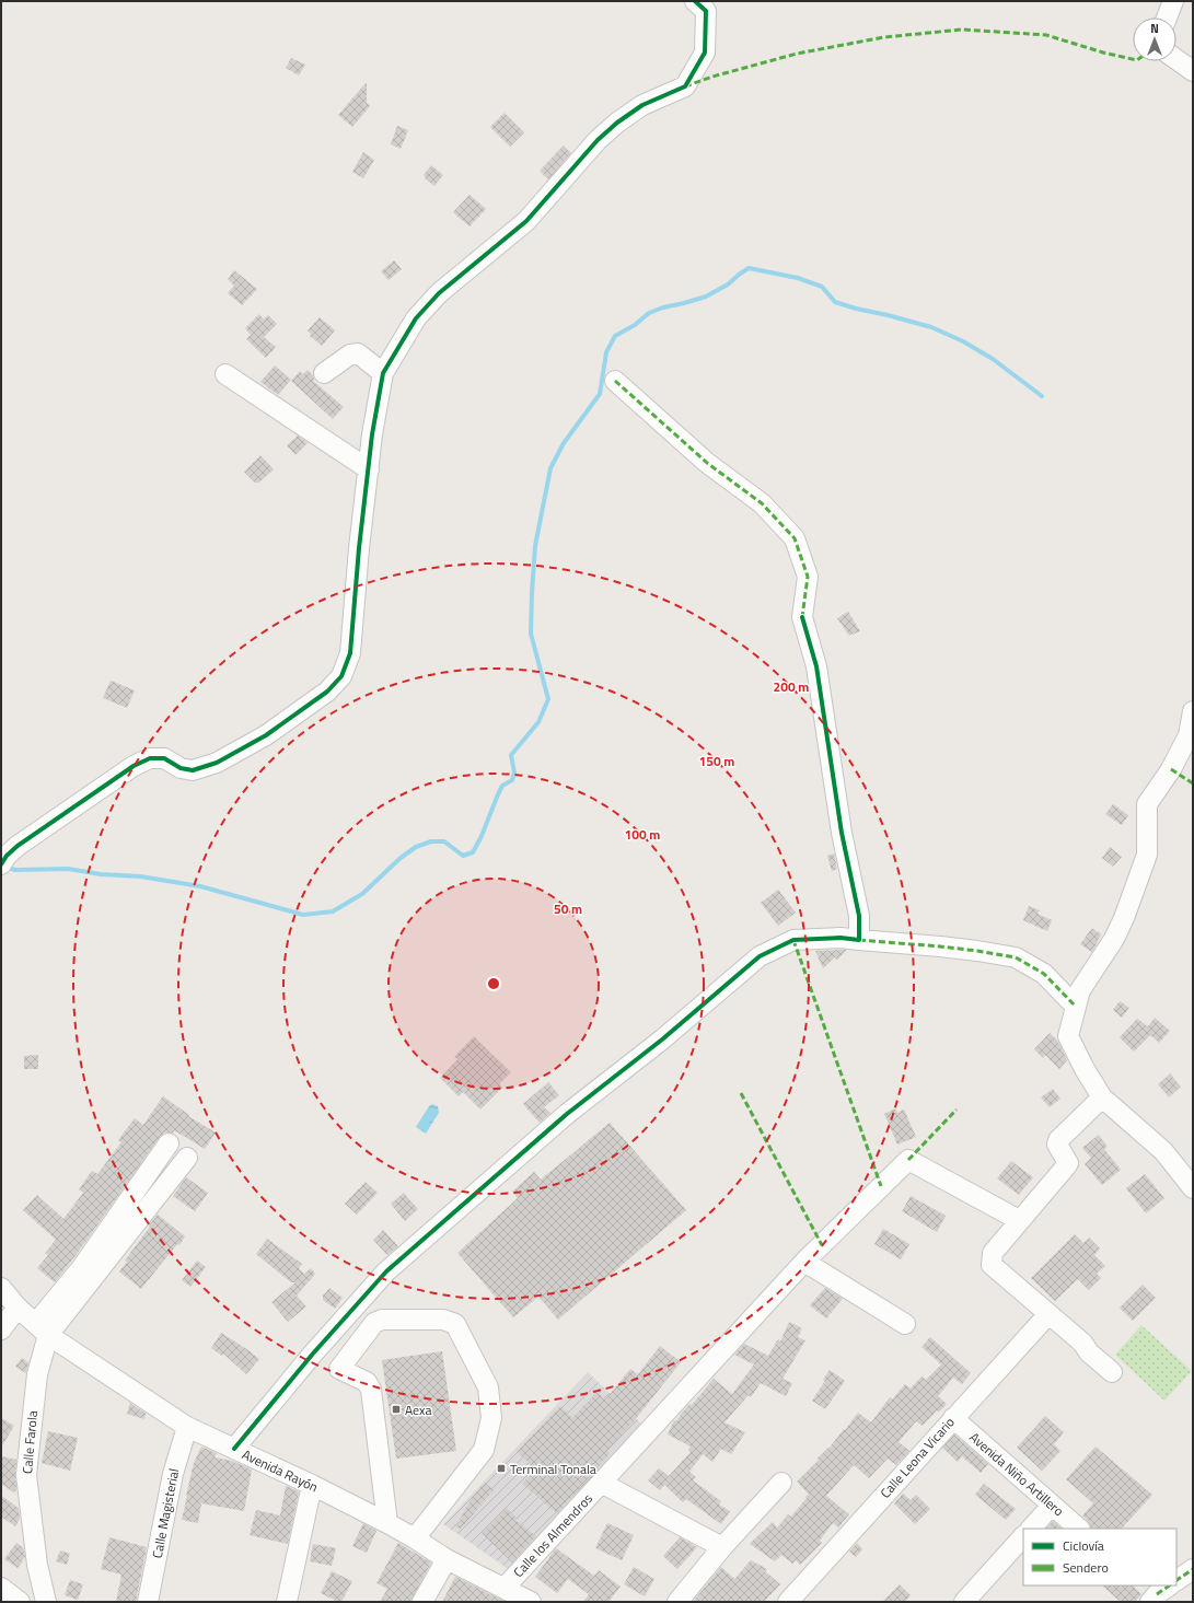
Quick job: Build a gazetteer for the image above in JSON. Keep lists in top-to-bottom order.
{
  "streets": {
    "street": [
      "Calle Farola",
      "Calle Leona Vicario",
      "Avenida Rayón",
      "Avenida Niño Artillero",
      "Calle Magisterial",
      "Calle los Almendros"
    ]
  },
  "crossings": [
    ["Calle Farola", "Avenida Rayón"],
    ["Calle Leona Vicario", "Avenida Niño Artillero"],
    ["Avenida Rayón", "Calle Magisterial"],
    ["Avenida Rayón", "Calle los Almendros"]
  ],
  "places": {
    "transit": ["Aexa", "Terminal Tonala"]
  },
  "legend": ["Ciclovía", "Sendero"],
  "north": "top",
  "rings": [
    "200 m",
    "150 m",
    "100 m",
    "50 m"
  ]
}
